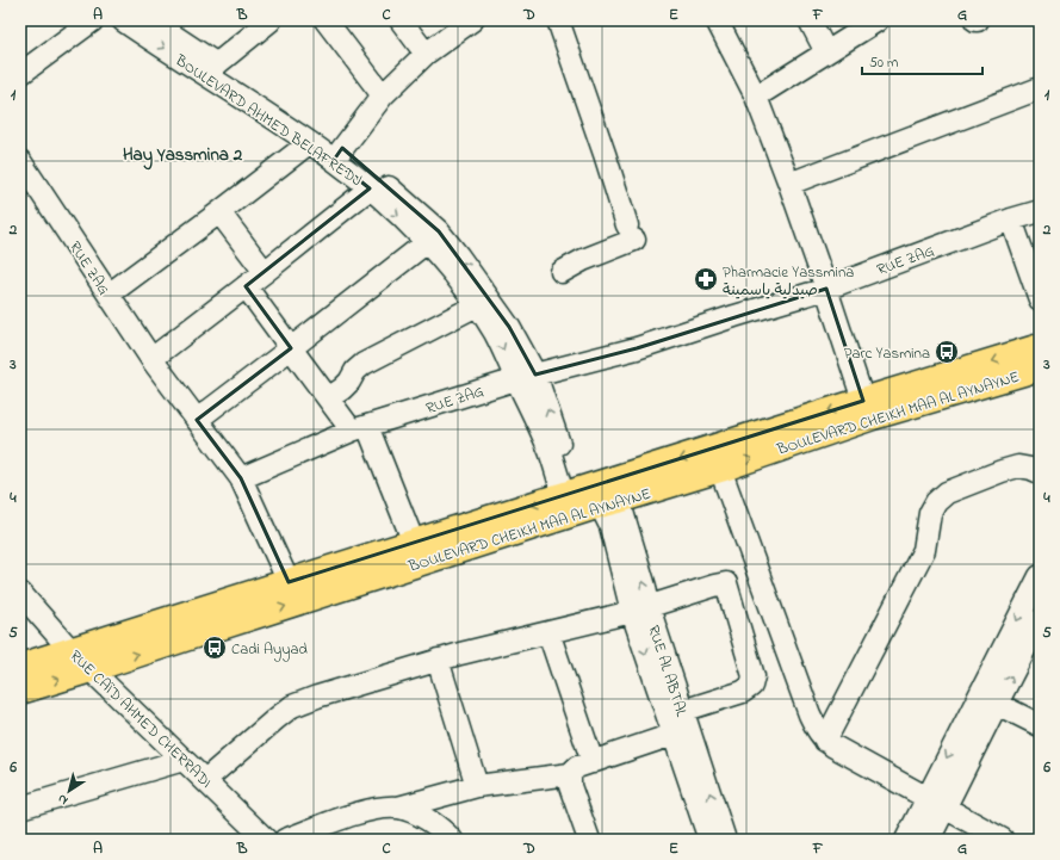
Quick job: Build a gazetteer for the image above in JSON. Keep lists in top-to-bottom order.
{
  "streets": {
    "main road": ["BOULEVARD CHEIKH MAA AL AYNAYNE"],
    "street": [
      "BOULEVARD AHMED BELAFREDJ",
      "RUE ZAG",
      "RUE AL ABTAL",
      "RUE CAÏD AHMED CHERRADI"
    ]
  },
  "crossings": [
    ["BOULEVARD AHMED BELAFREDJ", "RUE ZAG"],
    ["BOULEVARD AHMED BELAFREDJ", "BOULEVARD CHEIKH MAA AL AYNAYNE"],
    ["BOULEVARD CHEIKH MAA AL AYNAYNE", "RUE AL ABTAL"],
    ["BOULEVARD CHEIKH MAA AL AYNAYNE", "RUE CAÏD AHMED CHERRADI"]
  ],
  "districts": ["Hay Yassmina 2"],
  "places": {
    "pharmacy": ["Pharmacie Yassmina صيدلية ياسمينة"],
    "bus stop": ["Parc Yasmina", "Cadi Ayyad"]
  },
  "scale_bar": "50 m",
  "north": "bottom left",
  "grid": {
    "columns": [
      "A",
      "B",
      "C",
      "D",
      "E",
      "F",
      "G"
    ],
    "rows": [
      "1",
      "2",
      "3",
      "4",
      "5",
      "6"
    ]
  }
}
